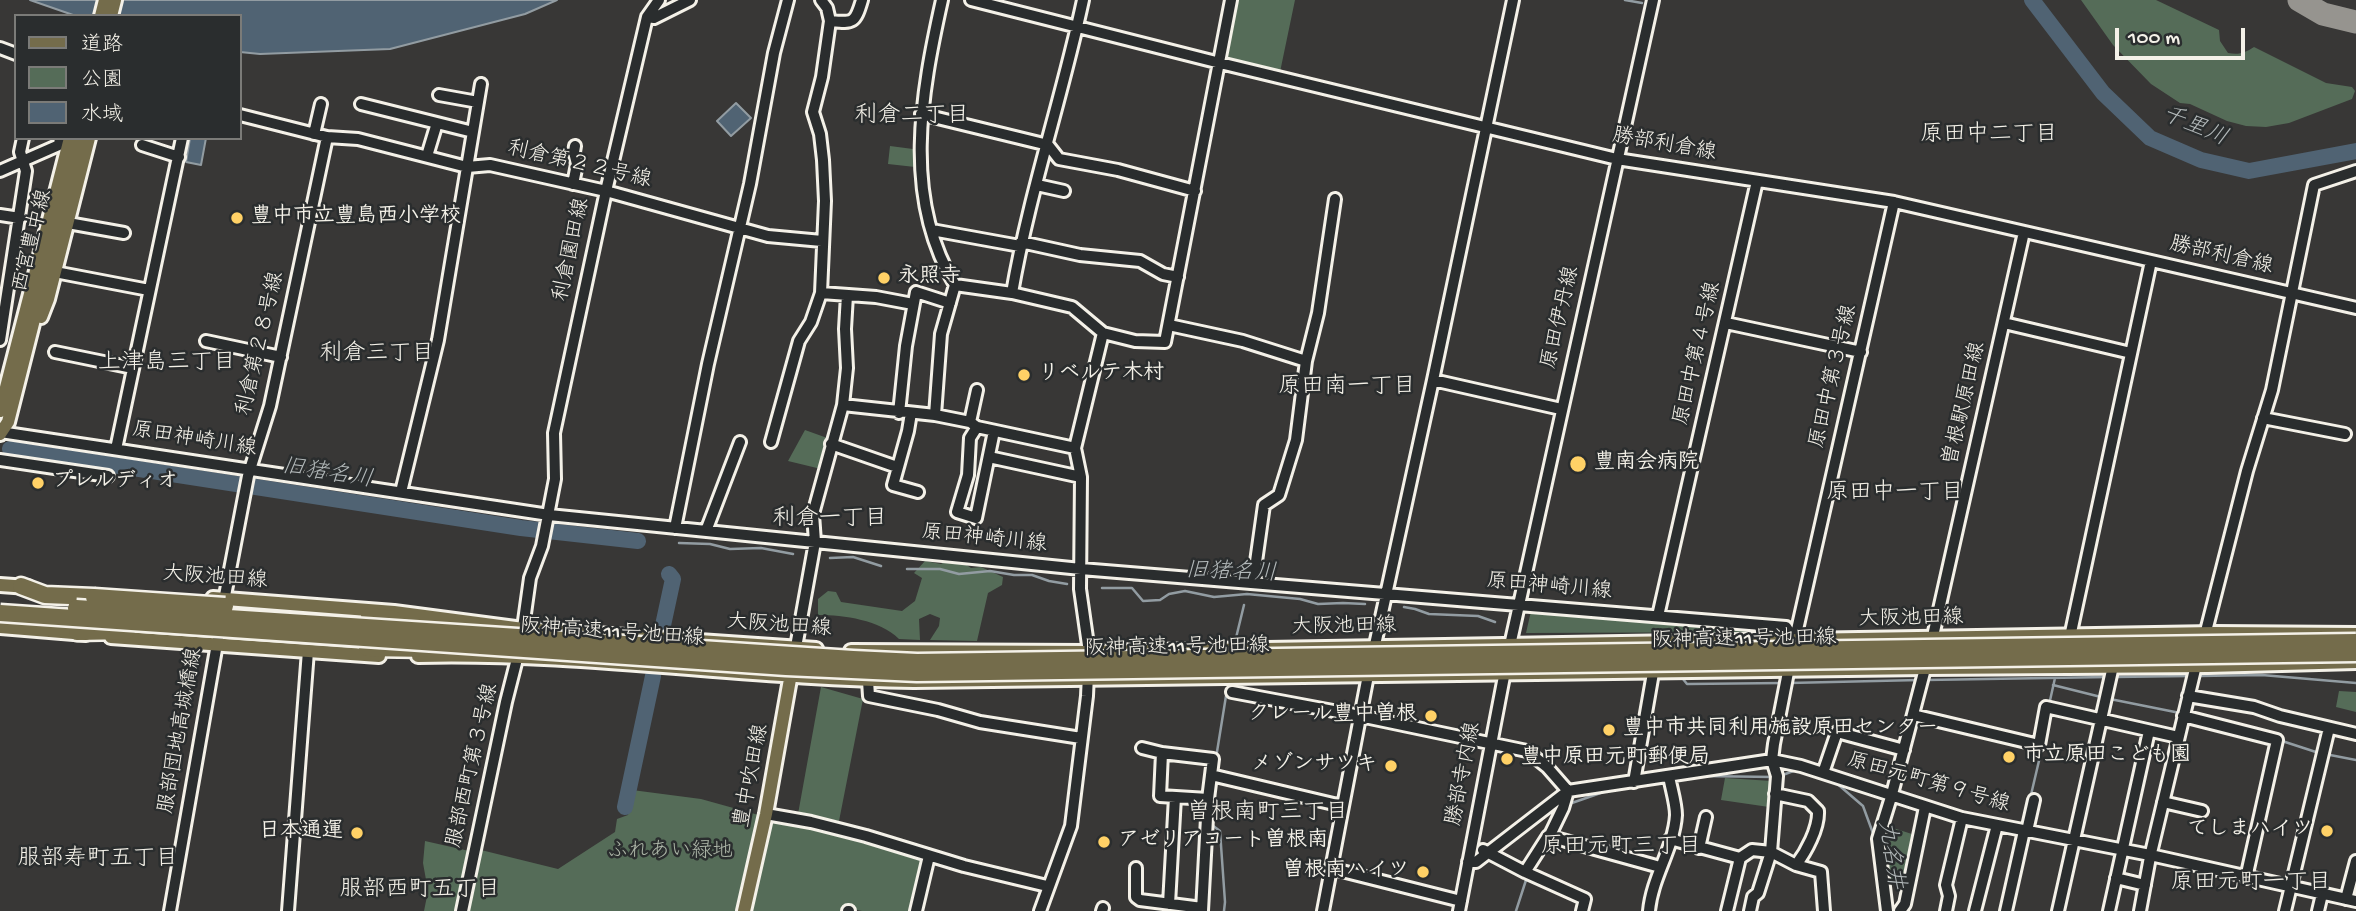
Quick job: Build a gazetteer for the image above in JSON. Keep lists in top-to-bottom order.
{
  "streets": {
    "highway": ["阪神高速11号池田線"],
    "main road": ["西宮豊中線", "大阪池田線", "豊中吹田線"],
    "street": [
      "勝部利倉線",
      "利倉第２２号線",
      "利倉園田線",
      "原田伊丹線",
      "利倉第２８号線",
      "原田中第４号線",
      "原田中第３号線",
      "曽根駅原田線",
      "原田神崎川線",
      "服部団地高城橋線",
      "服部西町第３号線",
      "勝部寺内線",
      "原田元町第９号線"
    ]
  },
  "crossings": [
    ["勝部利倉線", "原田伊丹線"],
    ["勝部利倉線", "原田中第４号線"],
    ["勝部利倉線", "原田中第３号線"],
    ["勝部利倉線", "曽根駅原田線"],
    ["利倉第２２号線", "利倉園田線"],
    ["利倉第２２号線", "利倉第２８号線"],
    ["西宮豊中線", "原田神崎川線"],
    ["利倉園田線", "原田神崎川線"],
    ["利倉園田線", "服部西町第３号線"],
    ["原田伊丹線", "原田神崎川線"],
    ["原田伊丹線", "大阪池田線"],
    ["原田伊丹線", "勝部寺内線"],
    ["利倉第２８号線", "原田神崎川線"],
    ["利倉第２８号線", "大阪池田線"],
    ["利倉第２８号線", "服部団地高城橋線"],
    ["原田中第４号線", "原田神崎川線"],
    ["原田中第３号線", "原田神崎川線"],
    ["原田中第３号線", "大阪池田線"],
    ["原田中第３号線", "原田元町第９号線"],
    ["曽根駅原田線", "大阪池田線"],
    ["曽根駅原田線", "原田元町第９号線"],
    ["原田神崎川線", "大阪池田線"],
    ["大阪池田線", "阪神高速11号池田線"],
    ["大阪池田線", "服部団地高城橋線"],
    ["大阪池田線", "服部西町第３号線"],
    ["大阪池田線", "勝部寺内線"],
    ["大阪池田線", "豊中吹田線"],
    ["阪神高速11号池田線", "服部西町第３号線"],
    ["勝部寺内線", "原田元町第９号線"]
  ],
  "districts": [
    "利倉二丁目",
    "原田中二丁目",
    "利倉三丁目",
    "上津島三丁目",
    "原田南一丁目",
    "原田中一丁目",
    "利倉一丁目",
    "曽根南町三丁目",
    "原田元町三丁目",
    "服部寿町五丁目",
    "原田元町一丁目",
    "服部西町五丁目"
  ],
  "water": ["千里川", "旧猪名川", "九名井"],
  "parks": ["ふれあい緑地"],
  "places": [
    "豊中市立豊島西小学校",
    "永照寺",
    "リベルテ木村",
    "豊南会病院",
    "プレルディオ",
    "クレール豊中曽根",
    "豊中市共同利用施設原田センター",
    "市立原田こども園",
    "豊中原田元町郵便局",
    "メゾンサツキ",
    "てしまハイツ",
    "日本通運",
    "アゼリアコート曽根南",
    "曽根南ハイツ"
  ],
  "legend": ["道路", "公園", "水域"],
  "scale_bar": "100 m"
}
